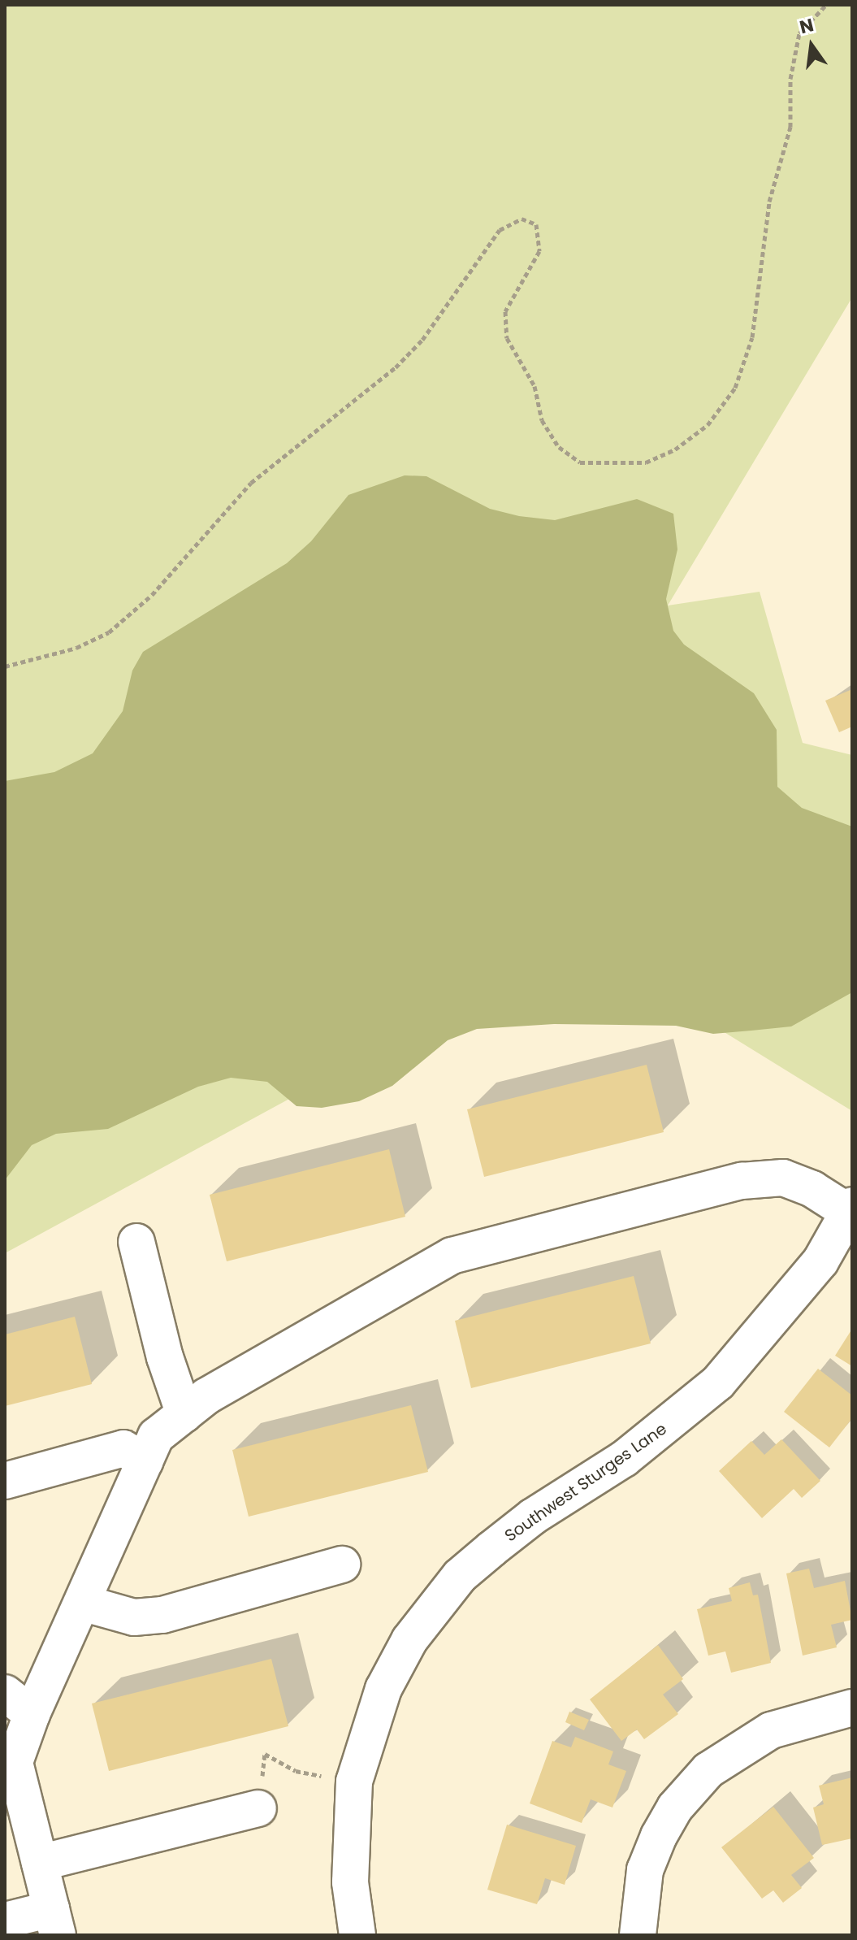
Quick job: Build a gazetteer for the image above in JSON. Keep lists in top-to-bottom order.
{
  "streets": {
    "street": ["Southwest Sturges Lane"]
  },
  "north": "top"
}
